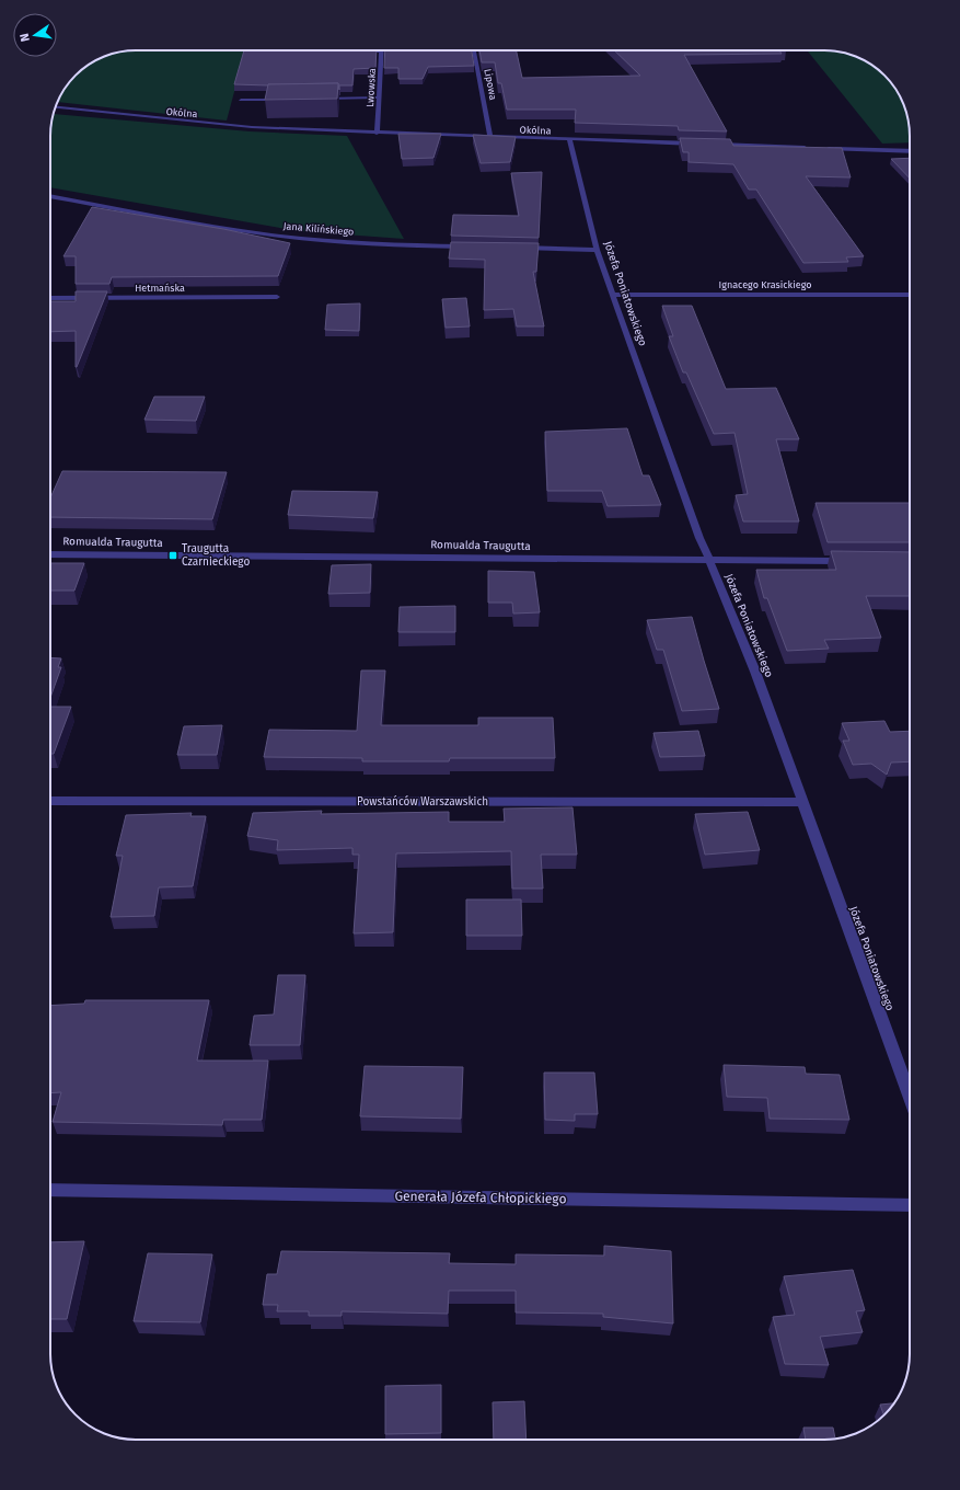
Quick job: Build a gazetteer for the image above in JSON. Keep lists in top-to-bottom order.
{
  "streets": {
    "street": [
      "Lipowa",
      "Lwowska",
      "Okólna",
      "Jana Kilińskiego",
      "Ignacego Krasickiego",
      "Hetmańska",
      "Józefa Poniatowskiego",
      "Romualda Traugutta",
      "Powstańców Warszawskich",
      "Generała Józefa Chłopickiego"
    ]
  },
  "crossings": [
    ["Lipowa", "Okólna"],
    ["Lwowska", "Okólna"],
    ["Okólna", "Józefa Poniatowskiego"],
    ["Ignacego Krasickiego", "Józefa Poniatowskiego"],
    ["Józefa Poniatowskiego", "Romualda Traugutta"],
    ["Józefa Poniatowskiego", "Powstańców Warszawskich"]
  ],
  "places": {
    "transit": ["Traugutta Czarnieckiego"]
  },
  "north": "left"
}
